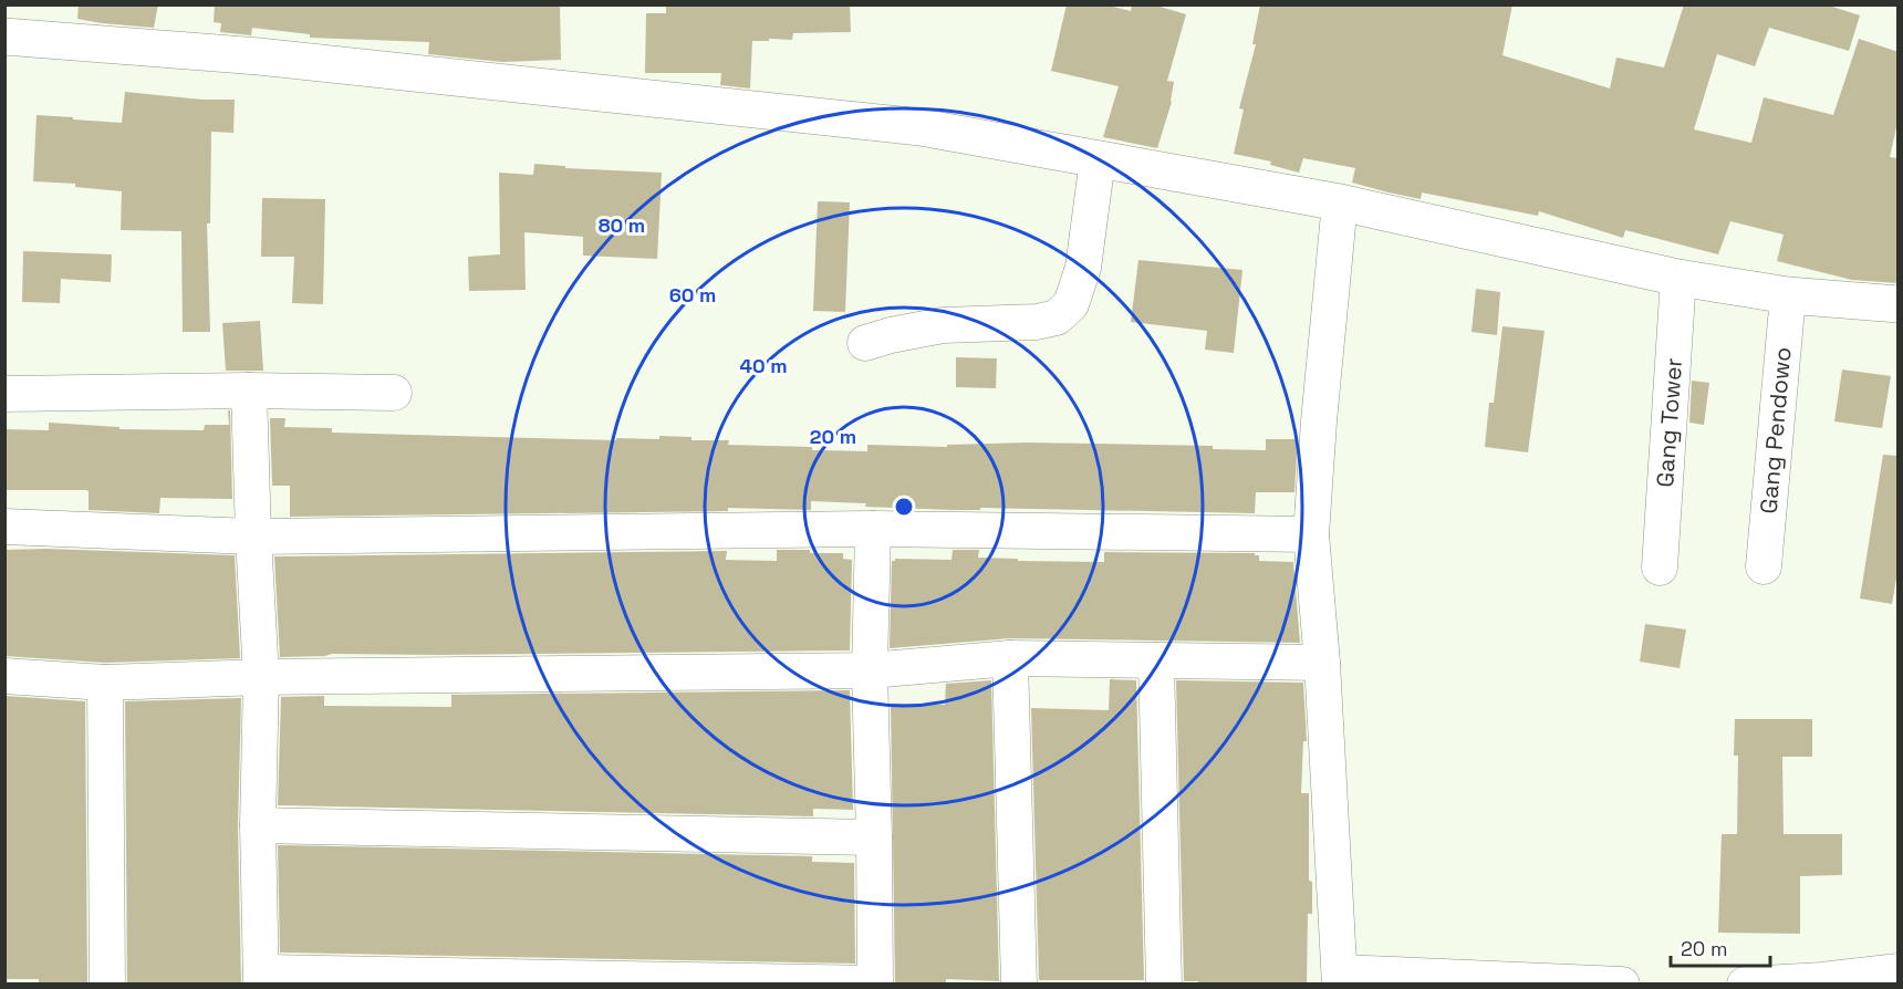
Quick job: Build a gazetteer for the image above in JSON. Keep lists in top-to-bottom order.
{
  "streets": {
    "street": ["Gang Tower", "Gang Pendowo"]
  },
  "scale_bar": "20 m",
  "rings": [
    "80 m",
    "60 m",
    "40 m",
    "20 m"
  ]
}
